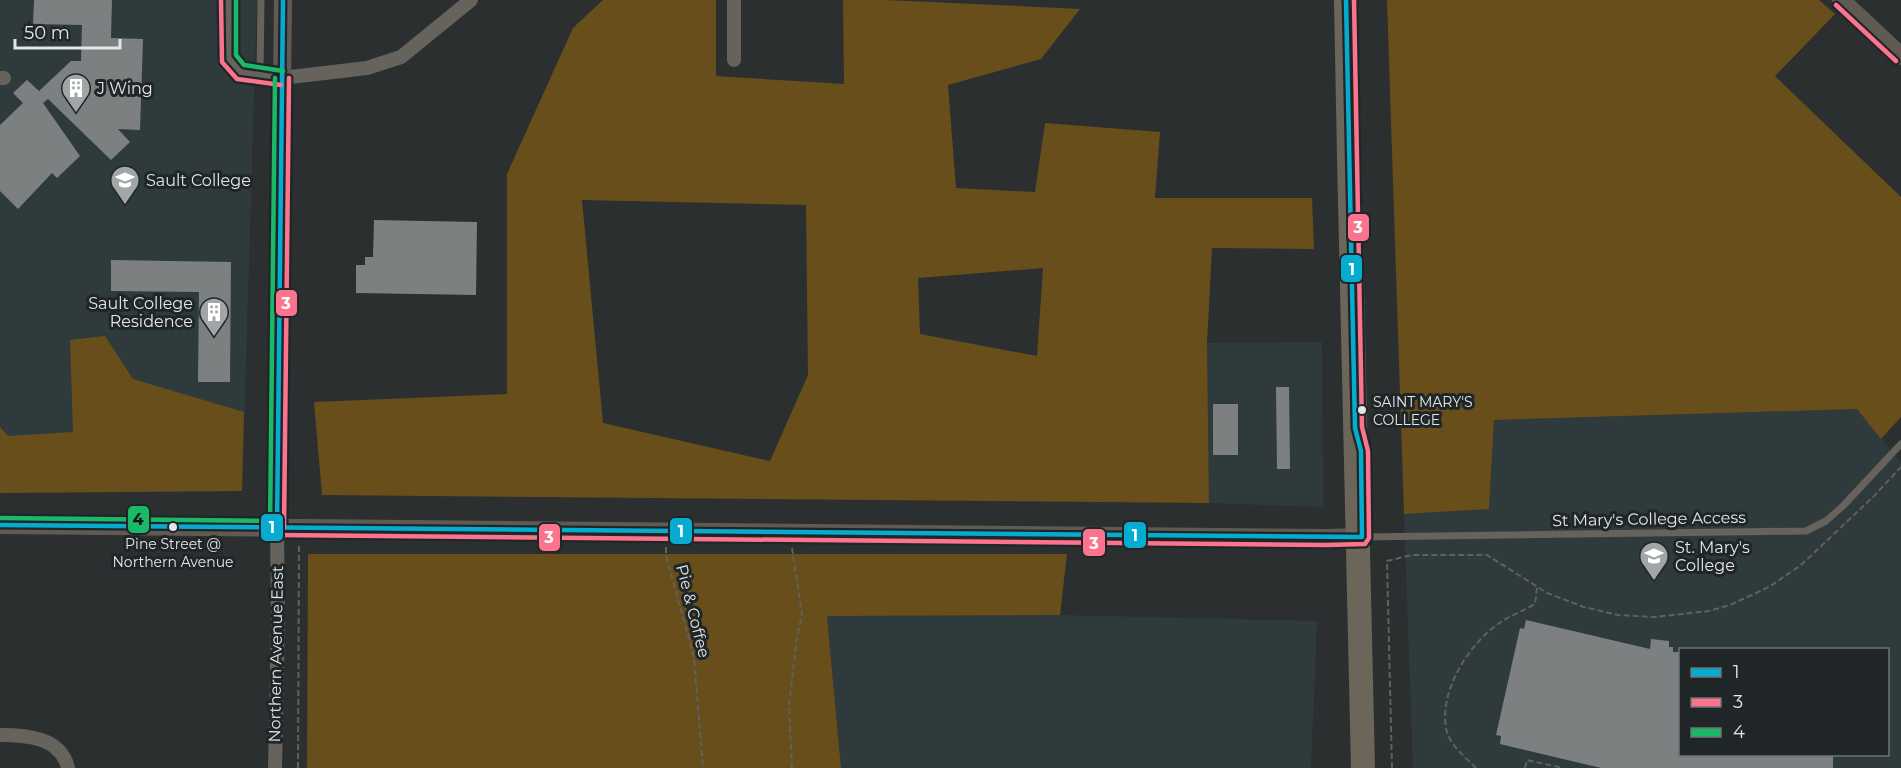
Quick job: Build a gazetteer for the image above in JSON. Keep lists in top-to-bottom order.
{
  "streets": {
    "street": ["Northern Avenue East"],
    "lane": ["St Mary's College Access"],
    "path": ["Pie & Coffee"]
  },
  "places": {
    "building": ["J Wing", "Sault College Residence"],
    "school or university": ["Sault College", "St. Mary's College"],
    "other": ["SAINT MARY'S COLLEGE", "Pine Street @ Northern Avenue"]
  },
  "lines": ["transit line 1", "transit line 3", "transit line 4"],
  "legend": ["1", "3", "4"],
  "scale_bar": "50 m"
}
